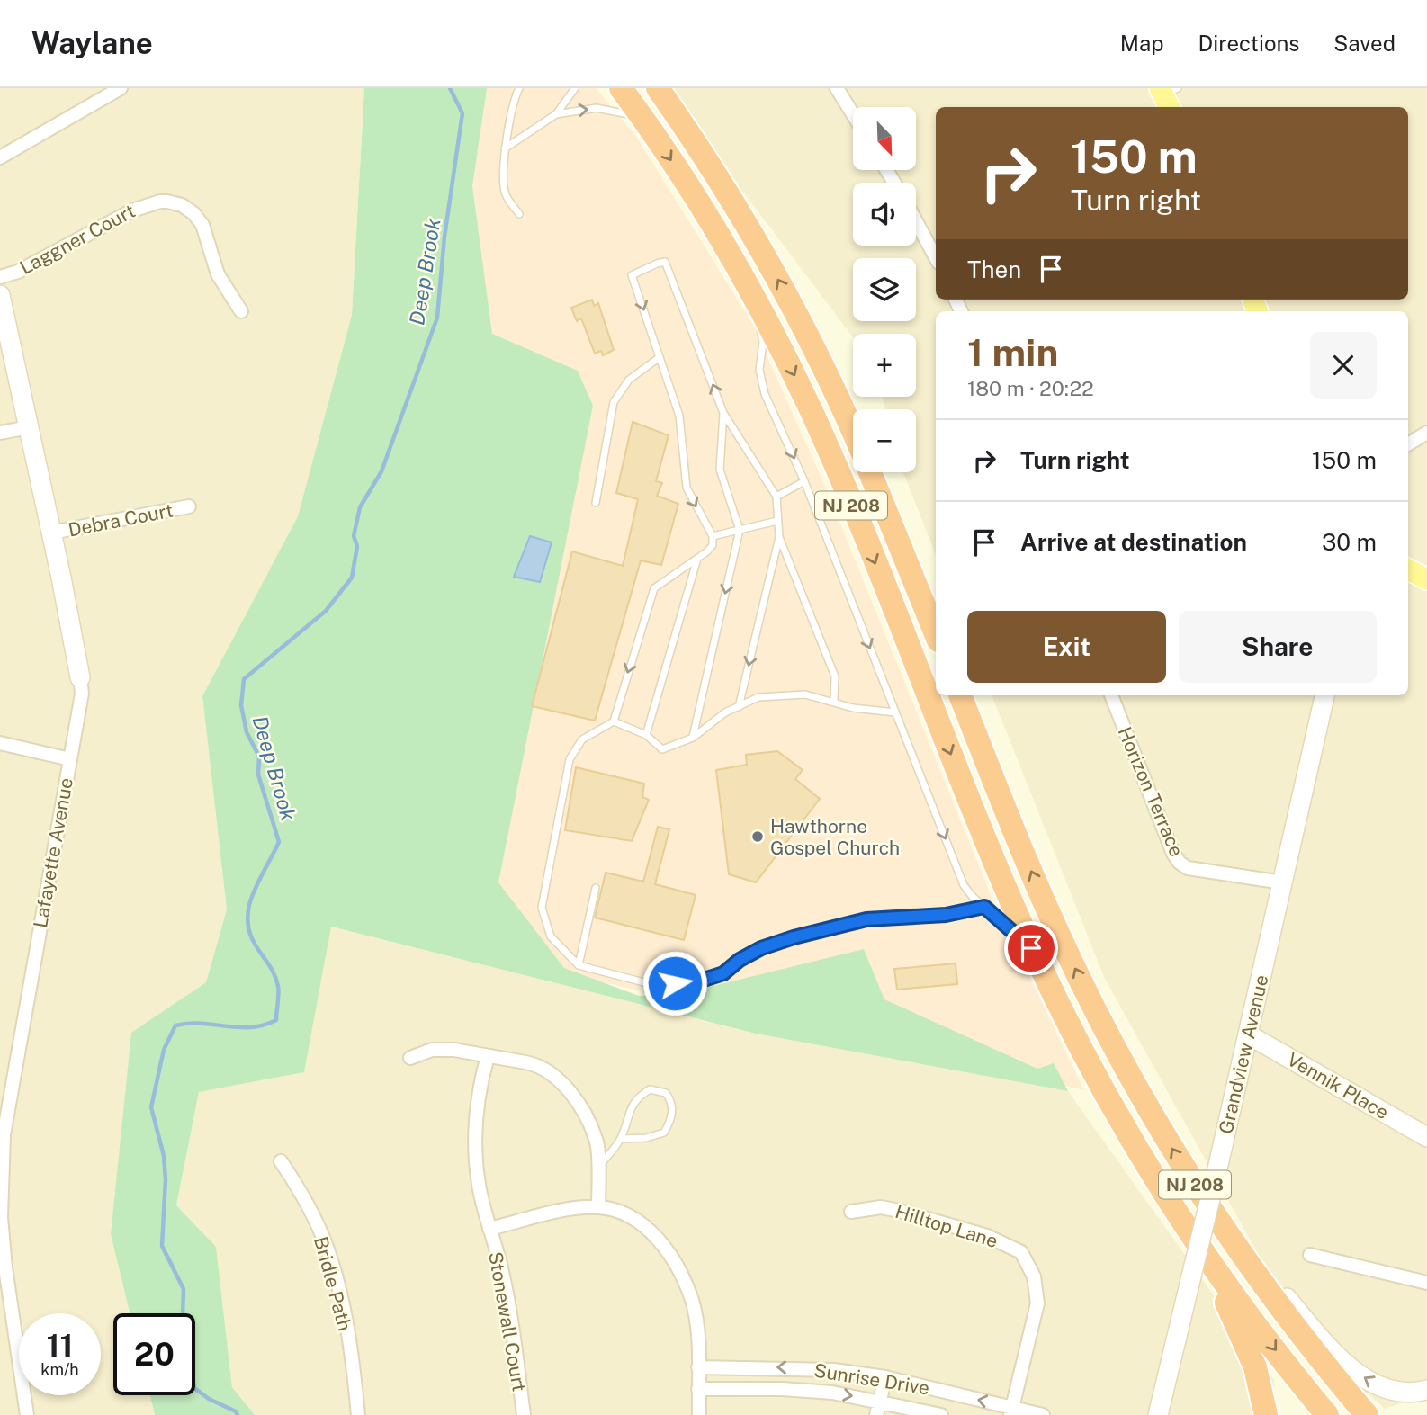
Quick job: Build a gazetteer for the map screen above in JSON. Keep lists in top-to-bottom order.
{
  "streets": {
    "highway": ["NJ 208"],
    "street": [
      "Laggner Court",
      "Debra Court",
      "Horizon Terrace",
      "Lafayette Avenue",
      "Grandview Avenue",
      "Vennik Place",
      "Hilltop Lane",
      "Bridle Path",
      "Stonewall Court",
      "Sunrise Drive"
    ]
  },
  "crossings": [
    ["Debra Court", "Lafayette Avenue"],
    ["Horizon Terrace", "Grandview Avenue"],
    ["Grandview Avenue", "Vennik Place"],
    ["Hilltop Lane", "Sunrise Drive"]
  ],
  "water": ["Deep Brook"],
  "places": ["Hawthorne Gospel Church"],
  "north": "bottom right",
  "page": {
    "header": "Waylane",
    "nav": ["Map", "Directions", "Saved"],
    "map_buttons": ["+", "−"],
    "turn": ["150 m", "Turn right"],
    "then": "Then",
    "heading": ["1 min", "180 m · 20:22"],
    "list": [
      {
        "name": "Turn right",
        "value": "150 m"
      },
      {
        "name": "Arrive at destination",
        "value": "30 m"
      }
    ],
    "buttons": ["Exit", "Share"],
    "speed": "11 km/h",
    "limit": "20"
  }
}
